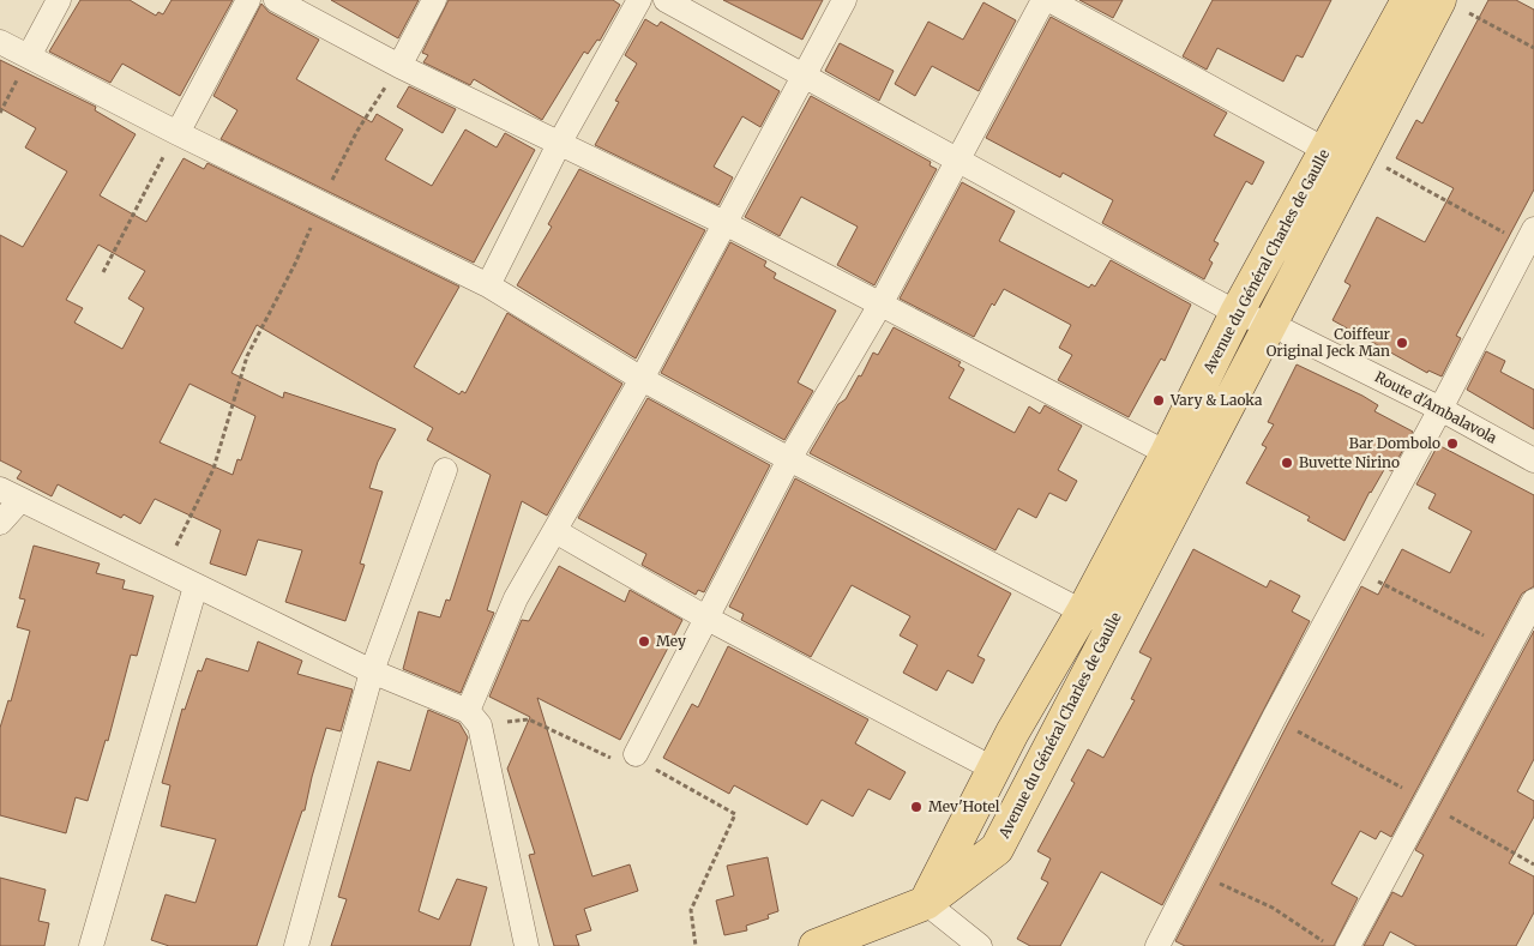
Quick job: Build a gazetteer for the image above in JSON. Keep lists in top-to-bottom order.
{
  "streets": {
    "main road": ["Avenue du Général Charles de Gaulle"],
    "street": ["Route d'Ambalavola"]
  },
  "crossings": [
    ["Avenue du Général Charles de Gaulle", "Route d'Ambalavola"]
  ],
  "places": [
    "Coiffeur Original Jeck Man",
    "Vary & Laoka",
    "Bar Dombolo",
    "Buvette Nirino",
    "Mey",
    "Mev'Hotel"
  ]
}
